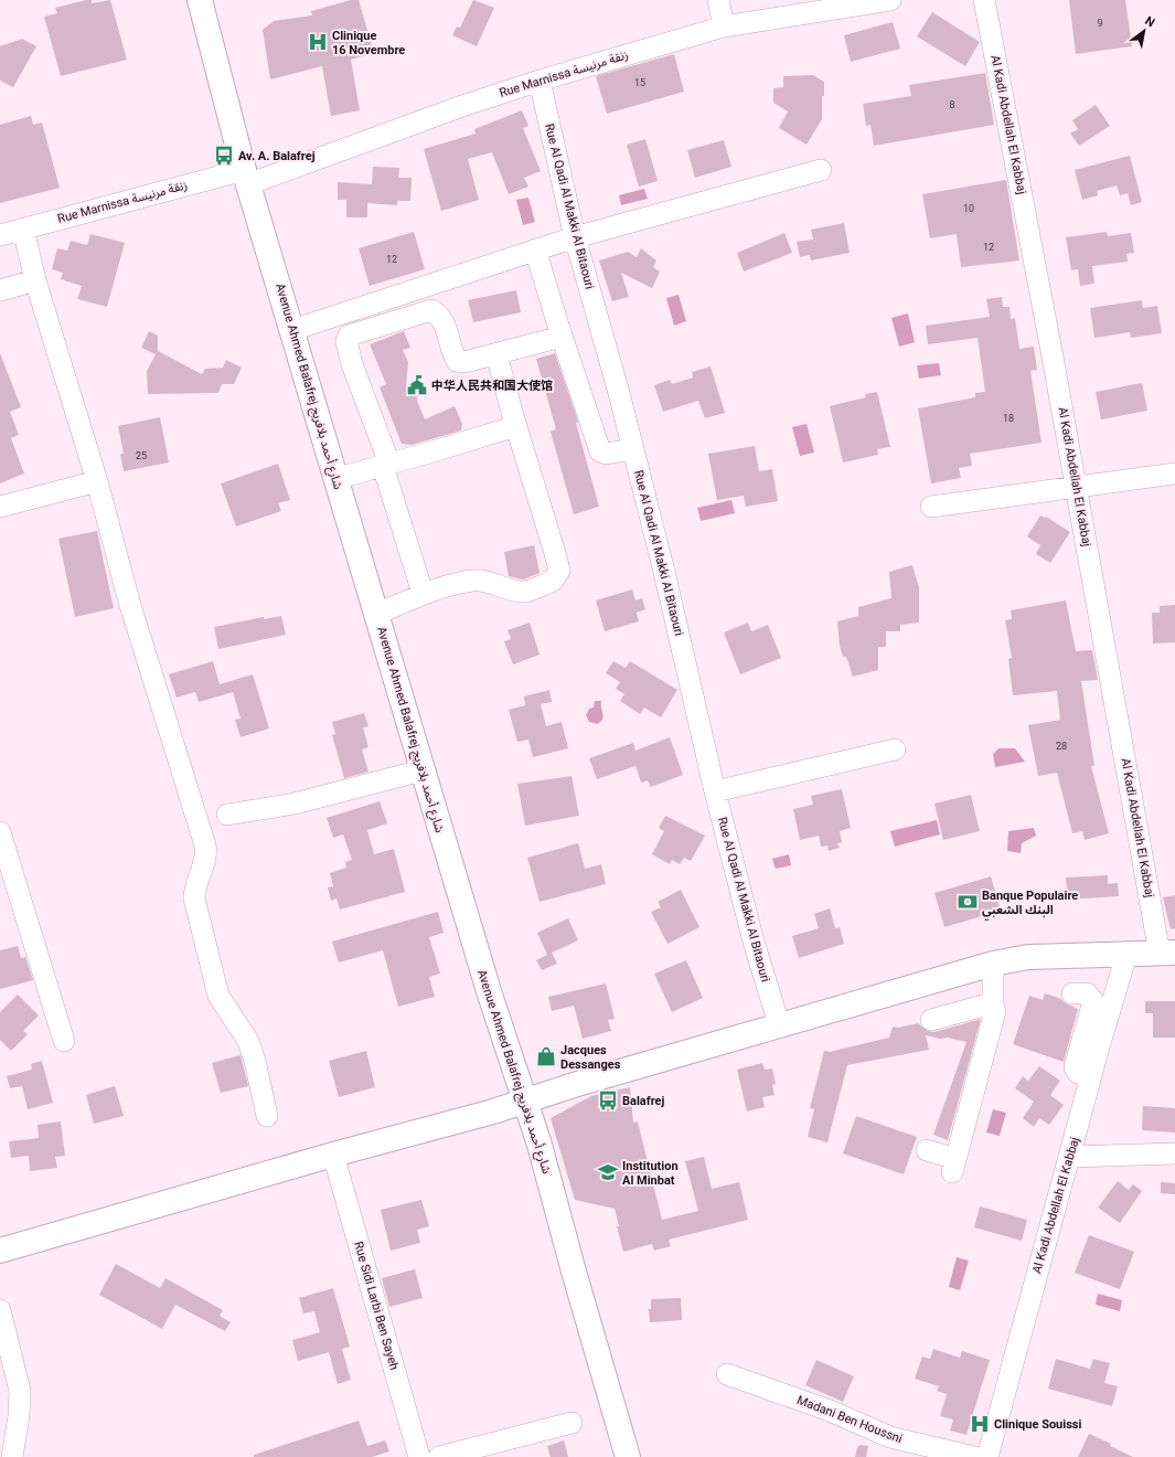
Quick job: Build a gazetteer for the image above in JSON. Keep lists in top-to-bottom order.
{
  "streets": {
    "main road": ["Avenue Ahmed Balafrej شارع أحمد بلافريج"],
    "street": [
      "Rue Marnissa زنقة مرنيسة",
      "Al Kadi Abdellah El Kabbaj",
      "Rue Al Qadi Al Makki Al Bitaouri",
      "Rue Sidi Larbi Ben Sayeh",
      "Madani Ben Houssni"
    ]
  },
  "crossings": [
    ["Rue Marnissa زنقة مرنيسة", "Rue Al Qadi Al Makki Al Bitaouri"],
    ["Rue Marnissa زنقة مرنيسة", "Avenue Ahmed Balafrej شارع أحمد بلافريج"]
  ],
  "places": {
    "hospital": ["Clinique 16 Novembre", "Clinique Souissi"],
    "bus stop": ["Av. A. Balafrej", "Balafrej"],
    "public building": ["中华人民共和国大使馆"],
    "bank": ["Banque Populaire البنك الشعبي"],
    "shop": ["Jacques Dessanges"],
    "school or university": ["Institution Al Minbat"]
  },
  "house_numbers": [
    "9",
    "15",
    "8",
    "10",
    "12",
    "12",
    "18",
    "25",
    "28"
  ],
  "north": "top right"
}
